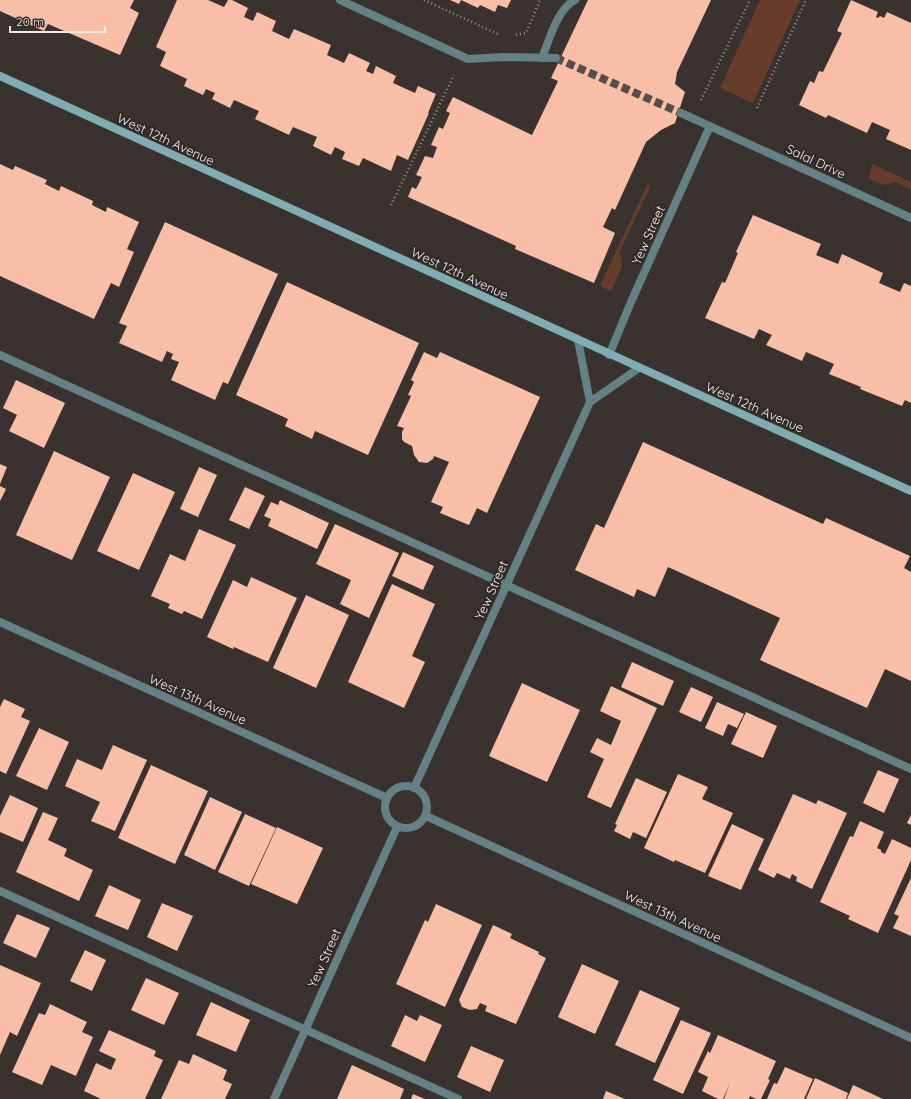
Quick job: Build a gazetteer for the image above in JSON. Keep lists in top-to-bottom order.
{
  "streets": {
    "street": [
      "West 12th Avenue",
      "Salal Drive",
      "Yew Street",
      "West 13th Avenue"
    ]
  },
  "crossings": [
    ["West 12th Avenue", "Yew Street"],
    ["Salal Drive", "Yew Street"],
    ["Yew Street", "West 13th Avenue"]
  ],
  "scale_bar": "20 m"
}
